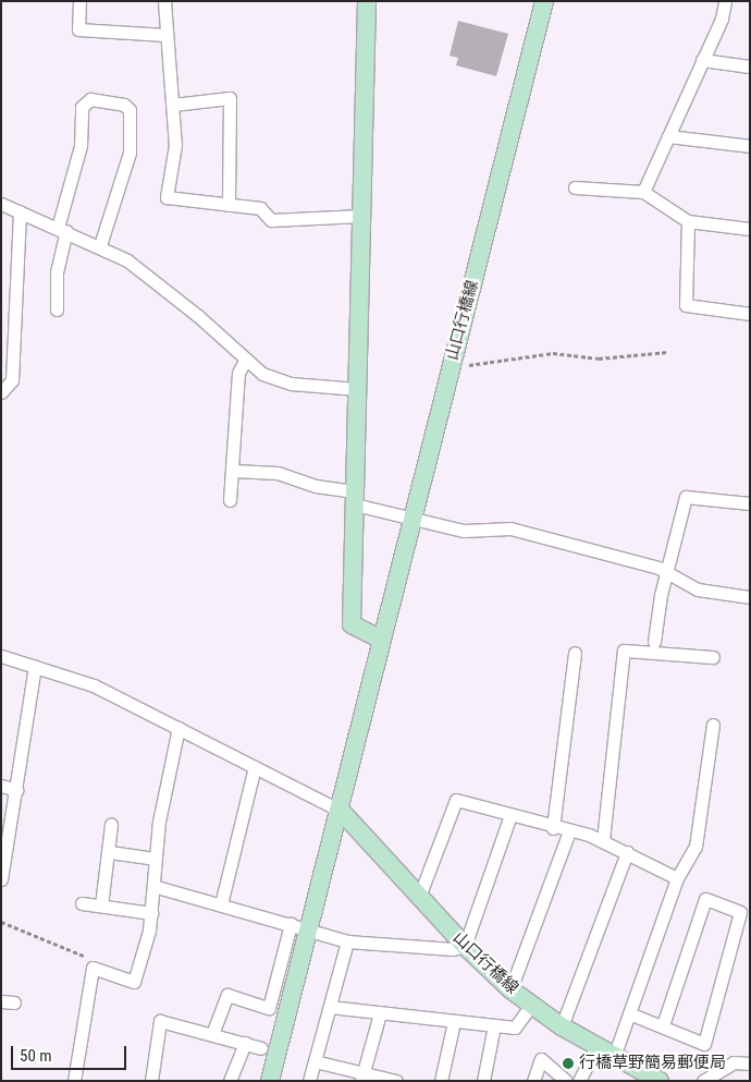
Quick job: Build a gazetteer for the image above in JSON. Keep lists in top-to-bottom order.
{
  "streets": {
    "main road": ["山口行橋線"]
  },
  "places": ["行橋草野簡易郵便局"],
  "scale_bar": "50 m"
}
